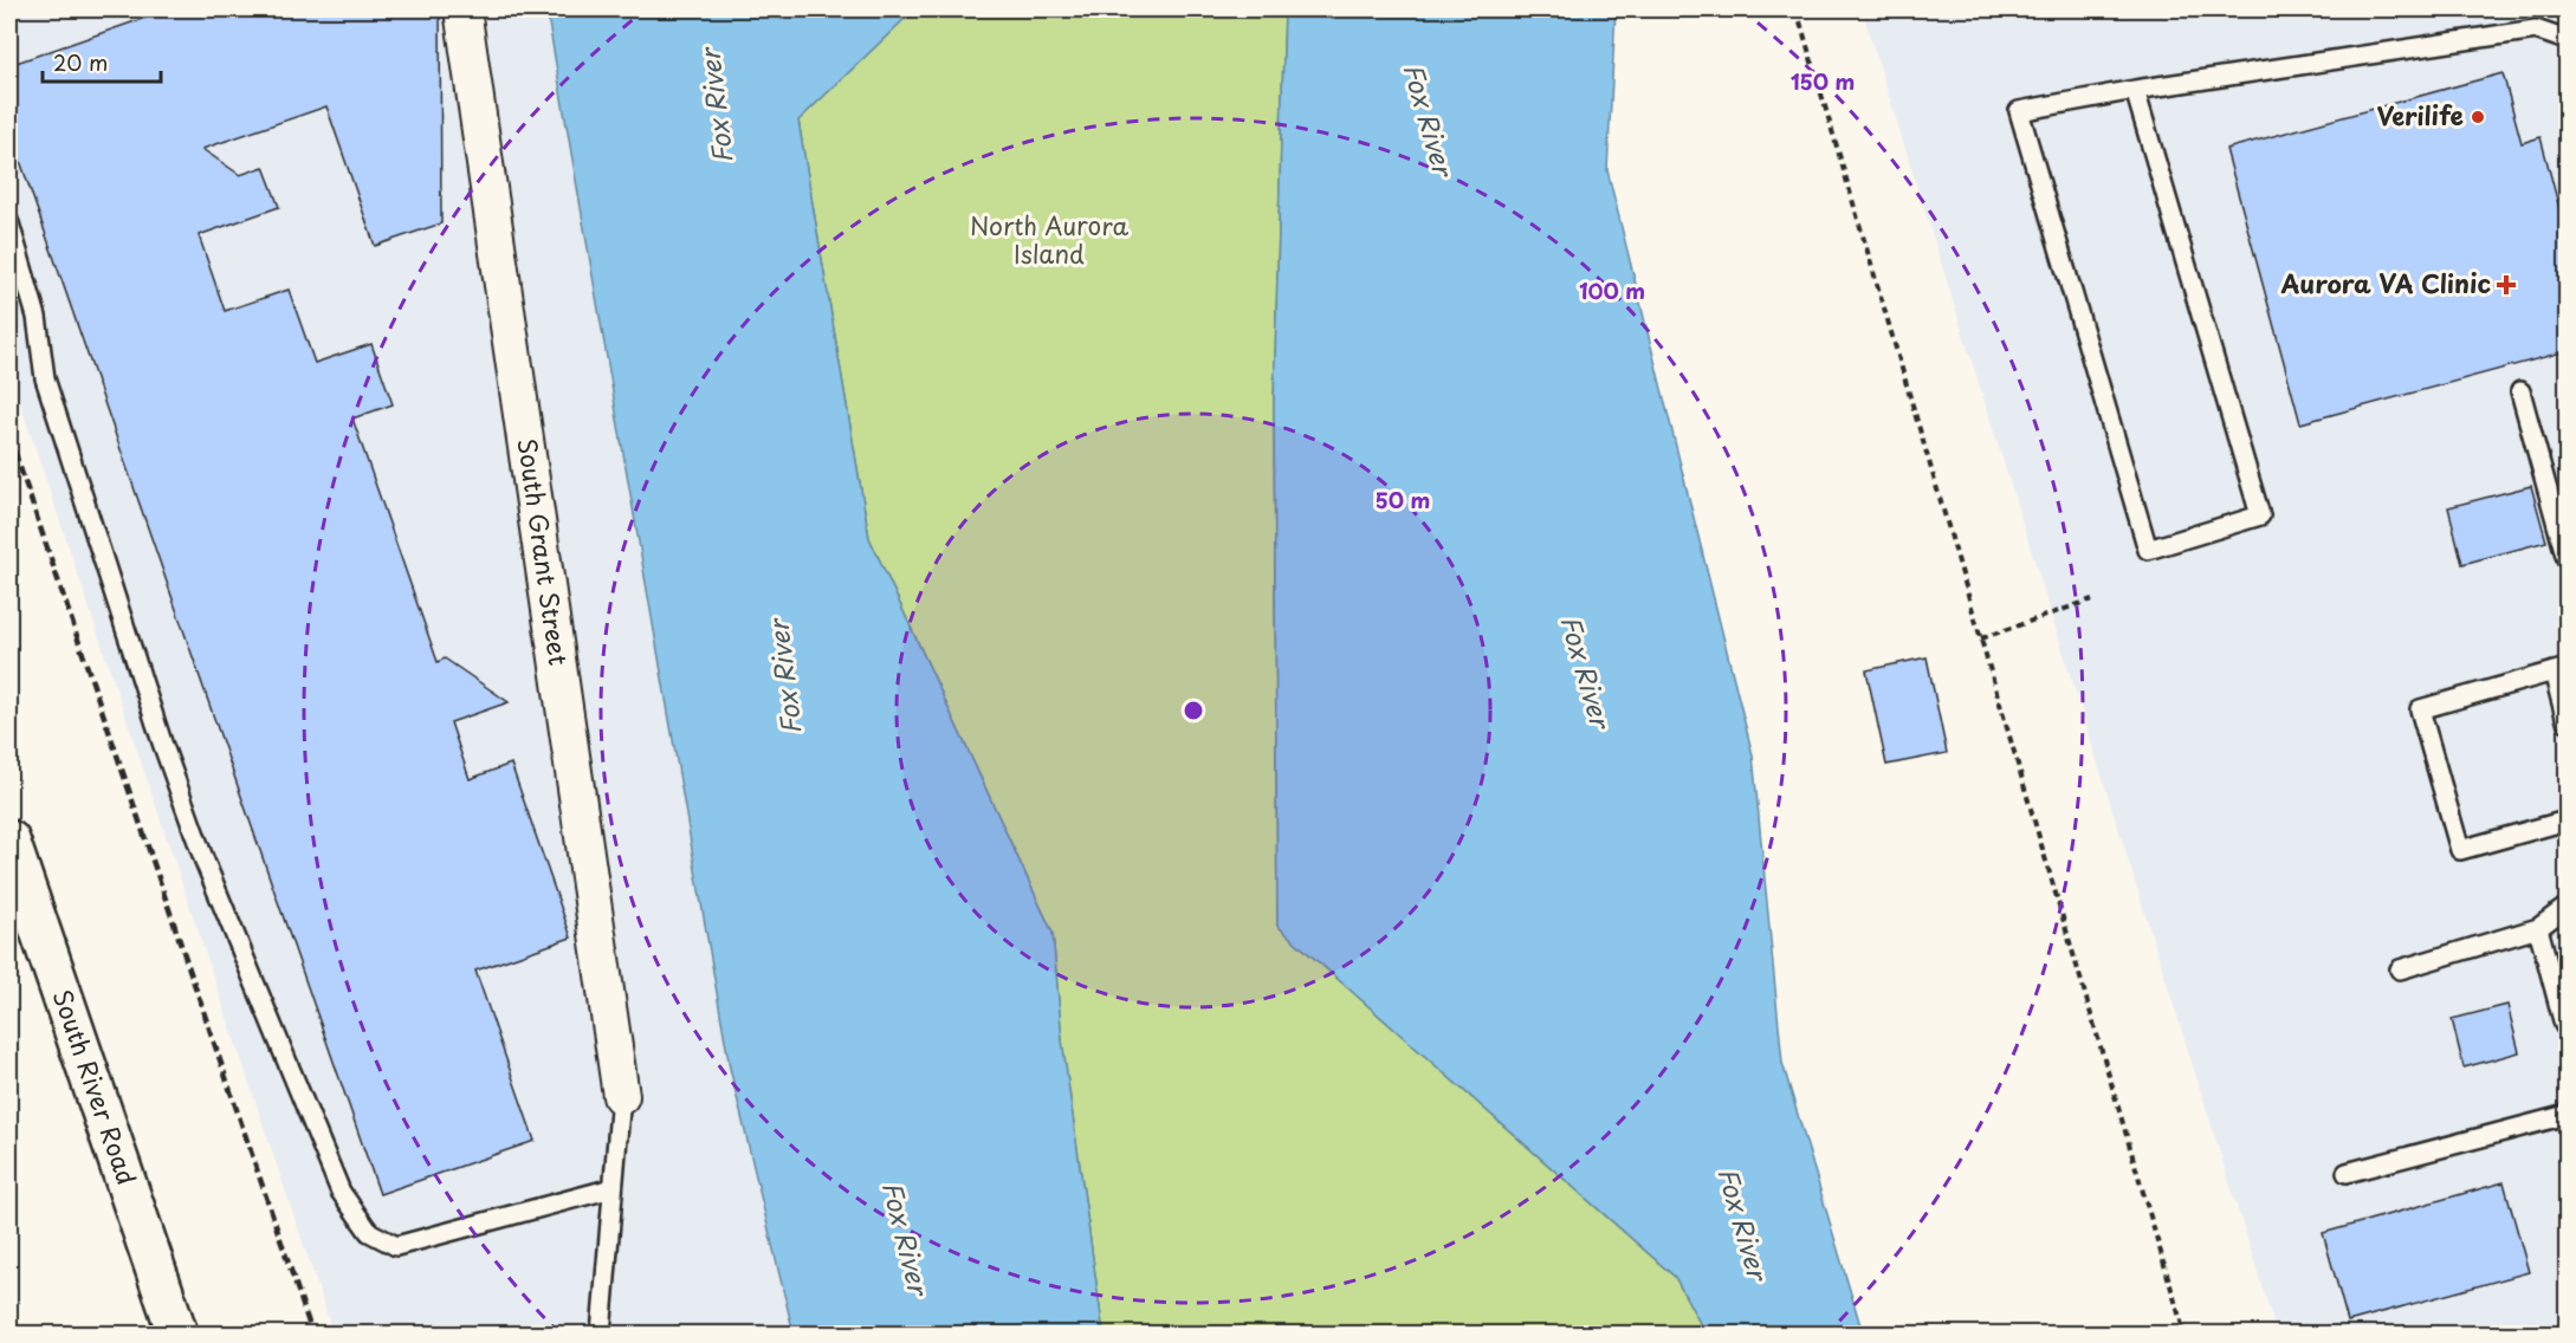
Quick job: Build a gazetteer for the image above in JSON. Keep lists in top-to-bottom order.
{
  "streets": {
    "main road": ["South River Road"],
    "street": ["South Grant Street"]
  },
  "water": ["Fox River"],
  "parks": ["North Aurora Island"],
  "places": {
    "other": ["Verilife"],
    "health": ["Aurora VA Clinic"]
  },
  "scale_bar": "20 m",
  "rings": ["150 m", "100 m", "50 m"]
}
